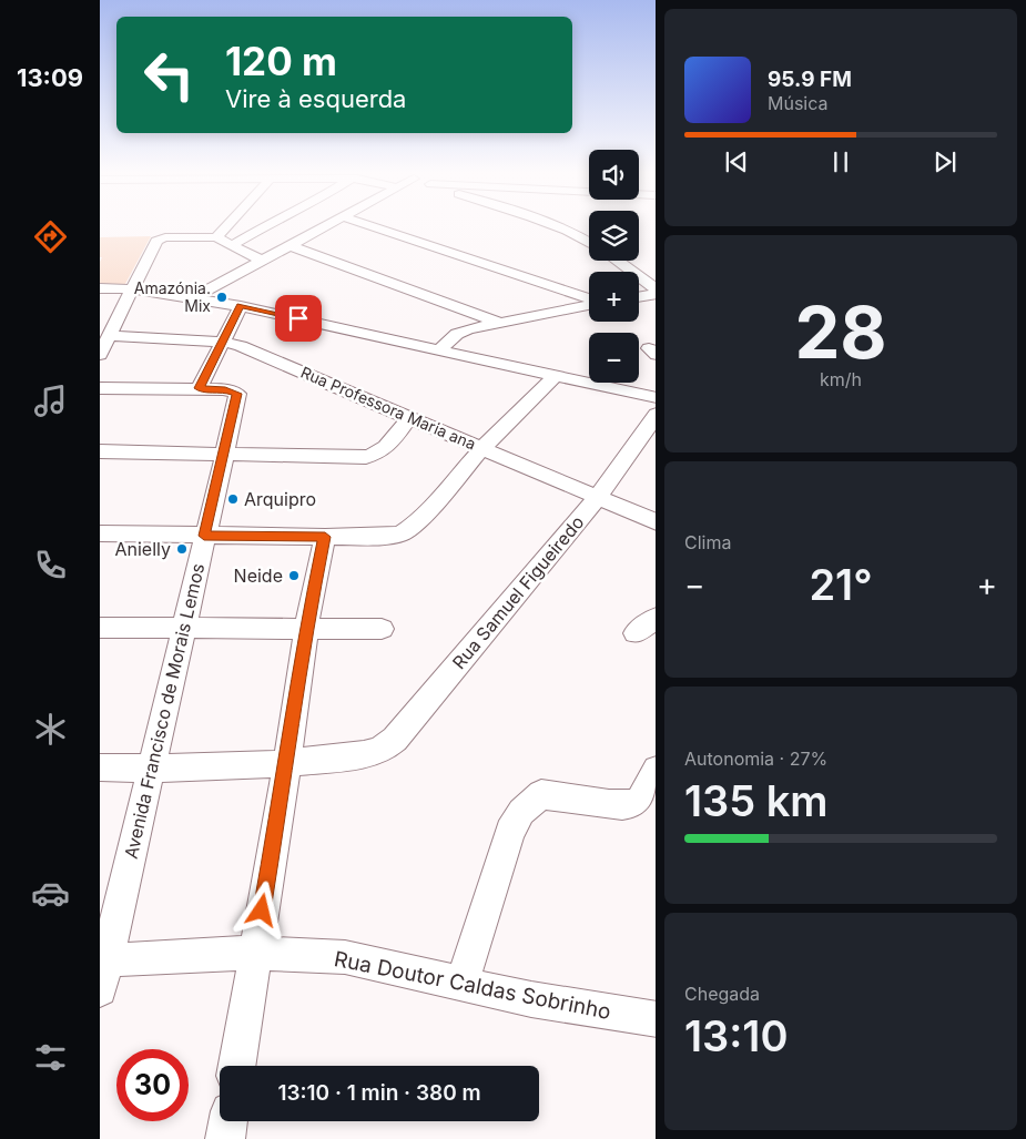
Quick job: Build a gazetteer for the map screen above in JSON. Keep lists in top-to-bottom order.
{
  "streets": {
    "street": [
      "Rua Professora Maria ana",
      "Rua Samuel Figueiredo",
      "Avenida Francisco de Morais Lemos",
      "Rua Doutor Caldas Sobrinho"
    ]
  },
  "crossings": [
    ["Rua Professora Maria ana", "Rua Samuel Figueiredo"],
    ["Rua Samuel Figueiredo", "Avenida Francisco de Morais Lemos"],
    ["Avenida Francisco de Morais Lemos", "Rua Doutor Caldas Sobrinho"]
  ],
  "places": [
    "Amazónia. Mix",
    "Arquipro",
    "Anielly",
    "Neide"
  ],
  "page": {
    "tabs": "13:09",
    "turn": ["120 m", "Vire à esquerda"],
    "song": ["95.9 FM", "Música"],
    "map_buttons": ["+", "−"],
    "tile": [
      ["28", "km/h"],
      "Clima",
      ["Autonomia · 27%", "135 km"],
      ["Chegada", "13:10"]
    ],
    "heat": ["−", "21°", "+"],
    "limit": "30",
    "trip": "13:10 · 1 min · 380 m"
  }
}
